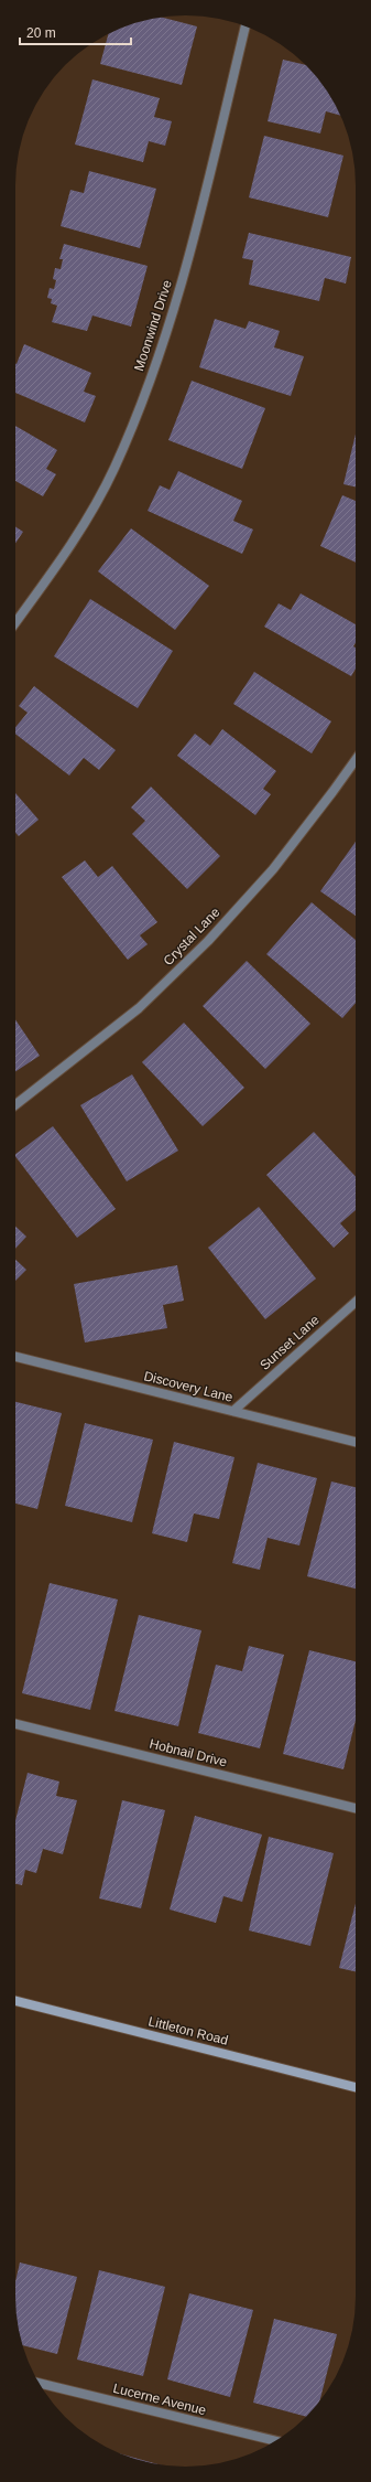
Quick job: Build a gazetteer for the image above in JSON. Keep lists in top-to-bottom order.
{
  "streets": {
    "street": [
      "Moonwind Drive",
      "Crystal Lane",
      "Sunset Lane",
      "Discovery Lane",
      "Hobnail Drive",
      "Littleton Road",
      "Lucerne Avenue"
    ]
  },
  "crossings": [
    ["Sunset Lane", "Discovery Lane"]
  ],
  "scale_bar": "20 m"
}
